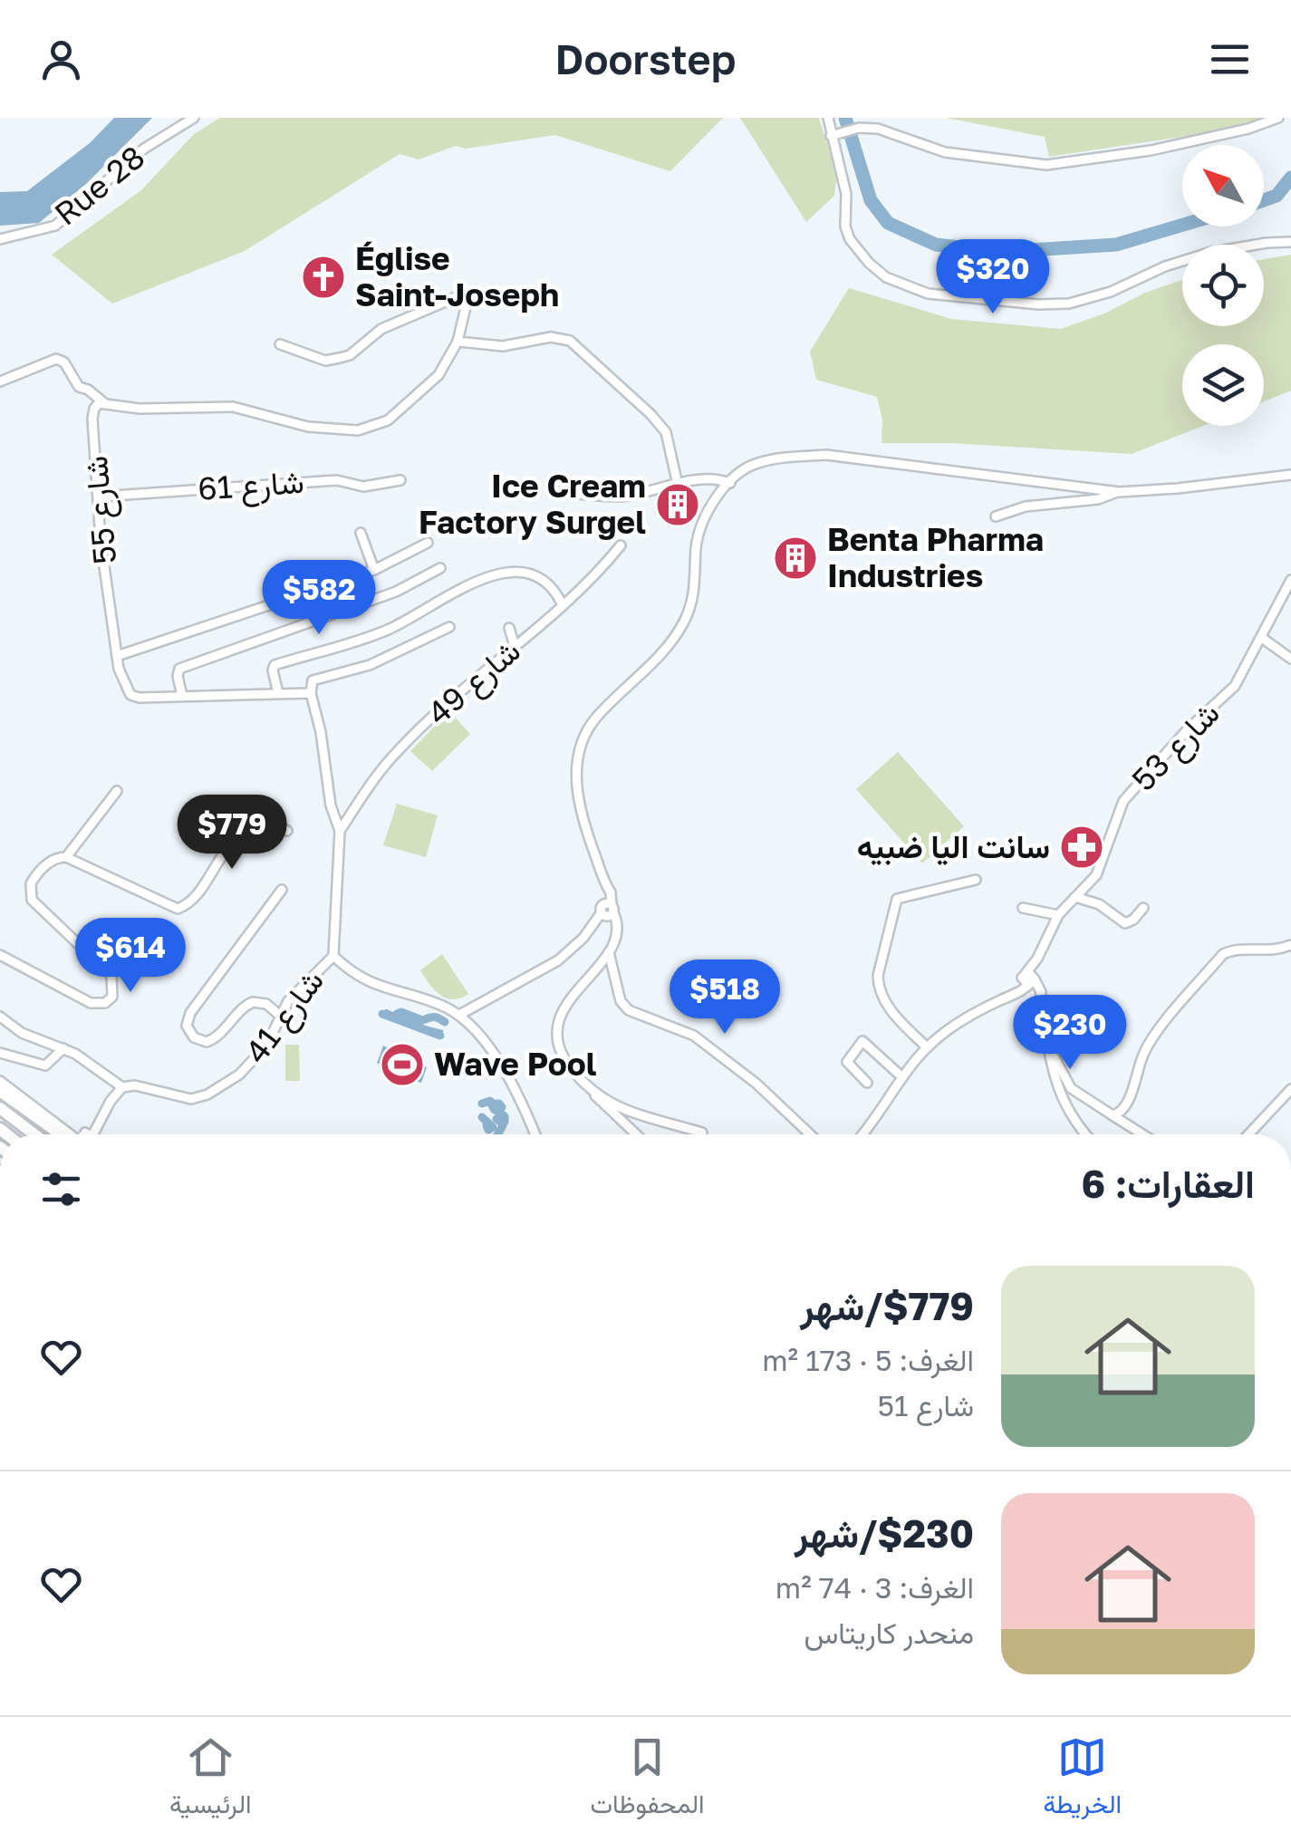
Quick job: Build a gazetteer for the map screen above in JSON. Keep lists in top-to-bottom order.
{
  "streets": {
    "street": [
      "Rue 28",
      "شارع 61",
      "شارع 55",
      "شارع 49",
      "شارع 53",
      "شارع 41"
    ]
  },
  "crossings": [
    ["شارع 61", "شارع 55"]
  ],
  "places": {
    "church": ["Église Saint-Joseph"],
    "building": ["Ice Cream Factory Surgel", "Benta Pharma Industries"],
    "pharmacy": ["سانت اليا ضبيه"],
    "sports": ["Wave Pool"]
  },
  "north": "top left",
  "page": {
    "header": "Doorstep",
    "price": [
      "$320",
      "$582",
      "$779",
      "$614",
      "$518",
      "$230"
    ],
    "heading": "العقارات: 6",
    "list": [
      {
        "name": "$779/شهر",
        "note": "الغرف: 5 · 173 m² · شارع 51"
      },
      {
        "name": "$230/شهر",
        "note": "الغرف: 3 · 74 m² · منحدر كاريتاس"
      }
    ],
    "tabs": ["الخريطة", "المحفوظات", "الرئيسية"]
  }
}
